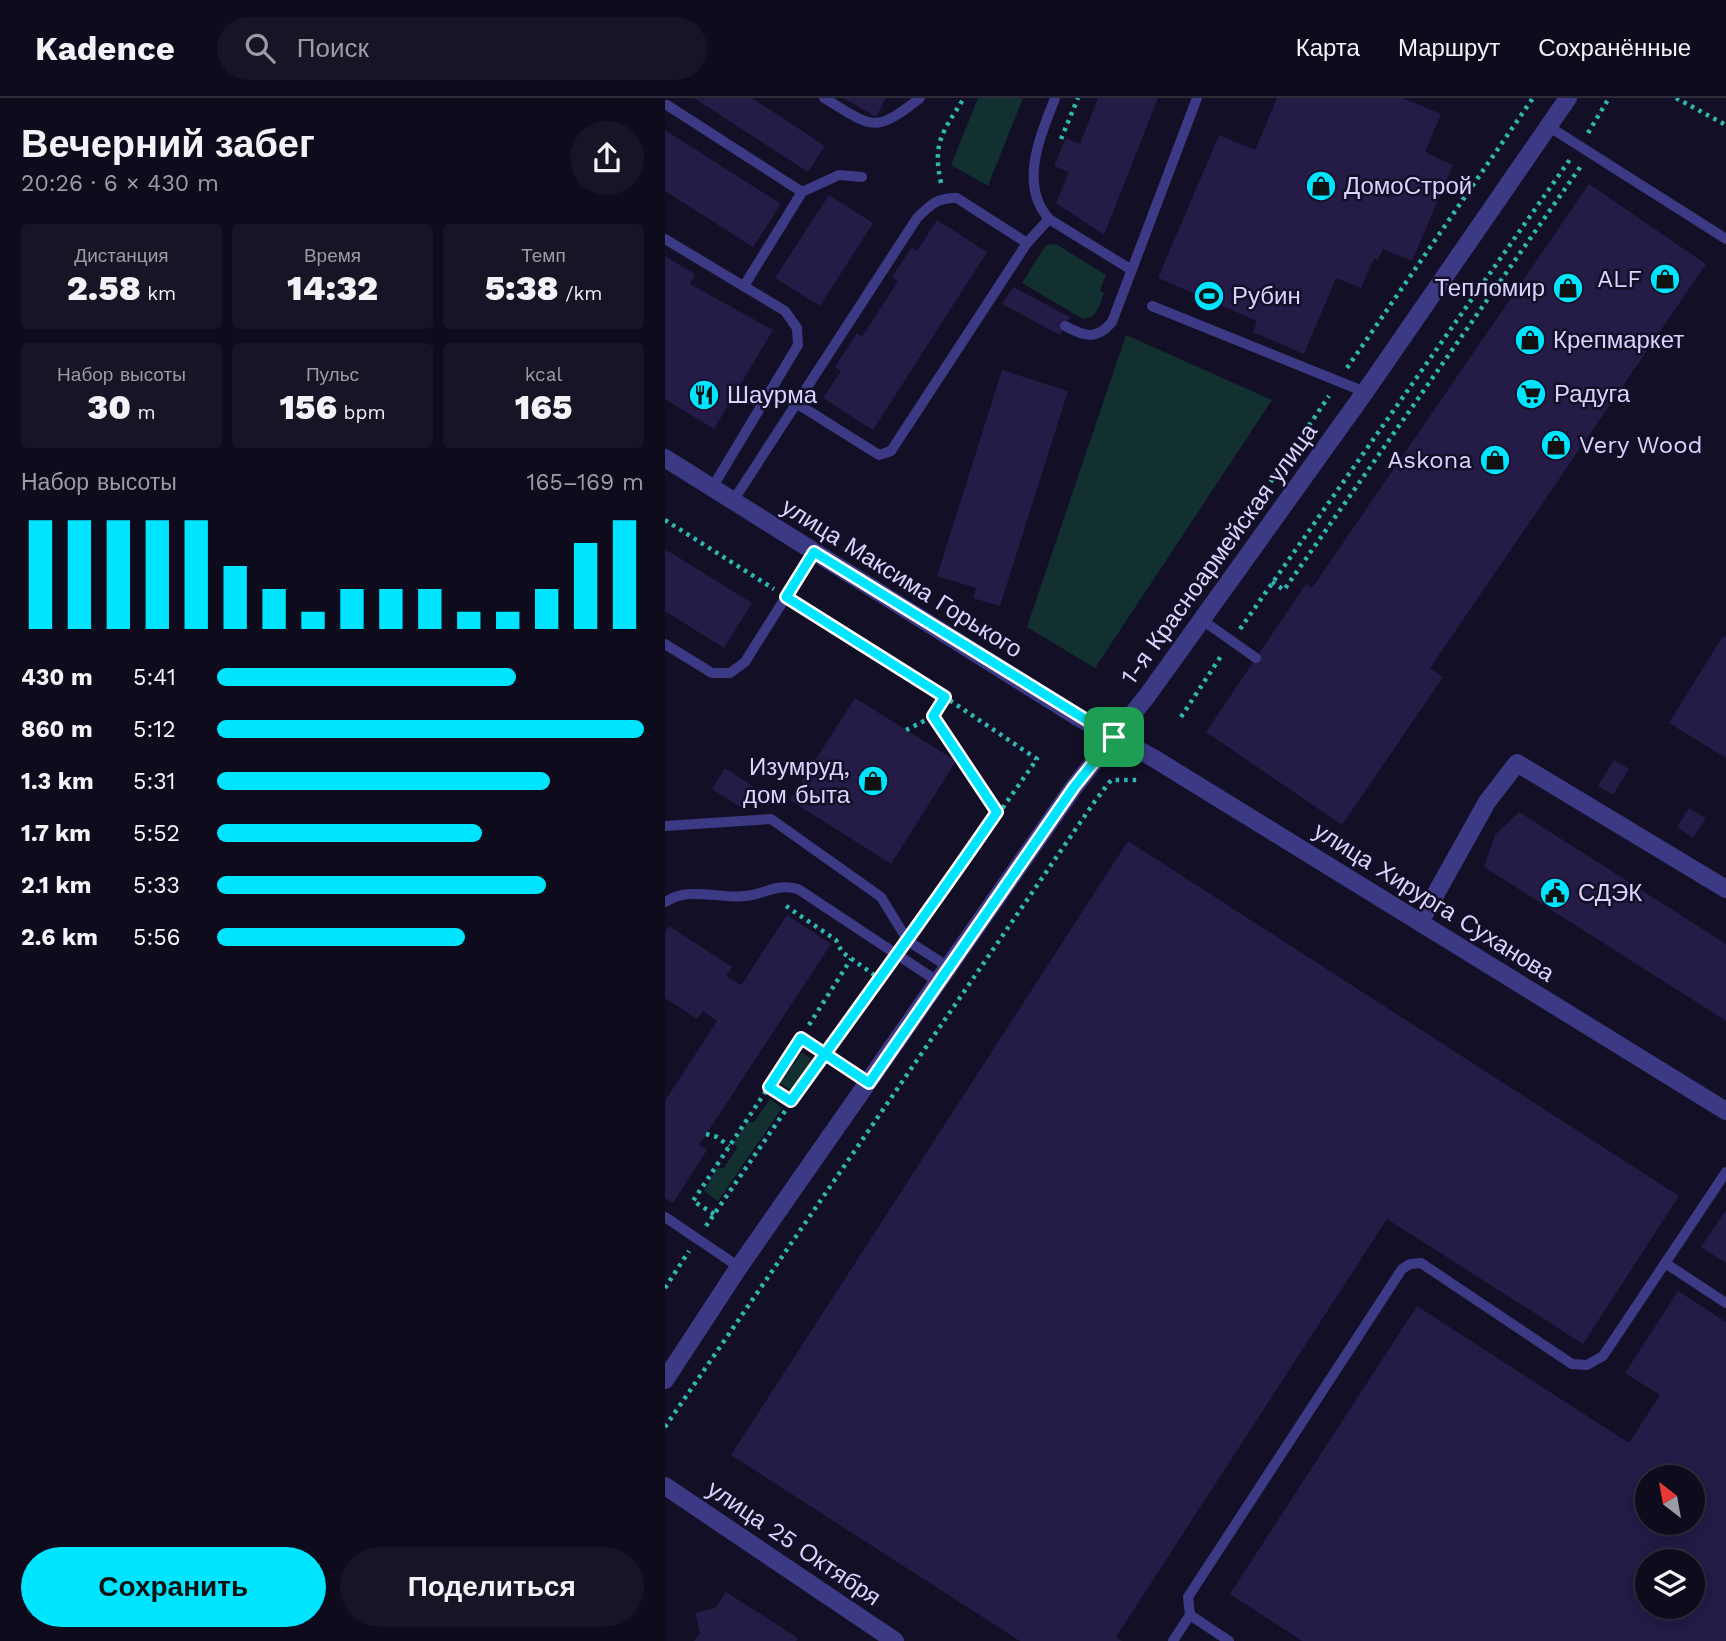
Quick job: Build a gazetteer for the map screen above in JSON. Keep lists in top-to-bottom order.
{
  "streets": {
    "street": [
      "1-я Красноармейская улица",
      "улица Максима Горького",
      "улица Хирурга Суханова",
      "улица 25 Октября"
    ]
  },
  "crossings": [
    ["1-я Красноармейская улица", "улица Максима Горького"],
    ["1-я Красноармейская улица", "улица Хирурга Суханова"],
    ["улица Максима Горького", "улица Хирурга Суханова"]
  ],
  "places": {
    "shop": [
      "ДомоСтрой",
      "ALF",
      "Тепломир",
      "Крепмаркет",
      "Very Wood",
      "Askona",
      "Изумруд, дом быта"
    ],
    "sports": ["Рубин"],
    "supermarket": ["Радуга"],
    "restaurant": ["Шаурма"],
    "public building": ["СДЭК"]
  },
  "north": "top left",
  "page": {
    "header": "Kadence",
    "search": "Поиск",
    "nav": ["Карта", "Маршрут", "Сохранённые"],
    "heading": ["Вечерний забег", "20:26 · 6 × 430 m"],
    "stats": [
      ["Дистанция", "2.58 km"],
      ["Время", "14:32"],
      ["Темп", "5:38 /km"],
      ["Набор высоты", "30 m"],
      ["Пульс", "156 bpm"],
      ["kcal", "165"]
    ],
    "chart": ["Набор высоты", "165–169 m"],
    "list": [
      {
        "name": "430 m",
        "note": "5:41"
      },
      {
        "name": "860 m",
        "note": "5:12"
      },
      {
        "name": "1.3 km",
        "note": "5:31"
      },
      {
        "name": "1.7 km",
        "note": "5:52"
      },
      {
        "name": "2.1 km",
        "note": "5:33"
      },
      {
        "name": "2.6 km",
        "note": "5:56"
      }
    ],
    "buttons": ["Сохранить", "Поделиться"]
  }
}
